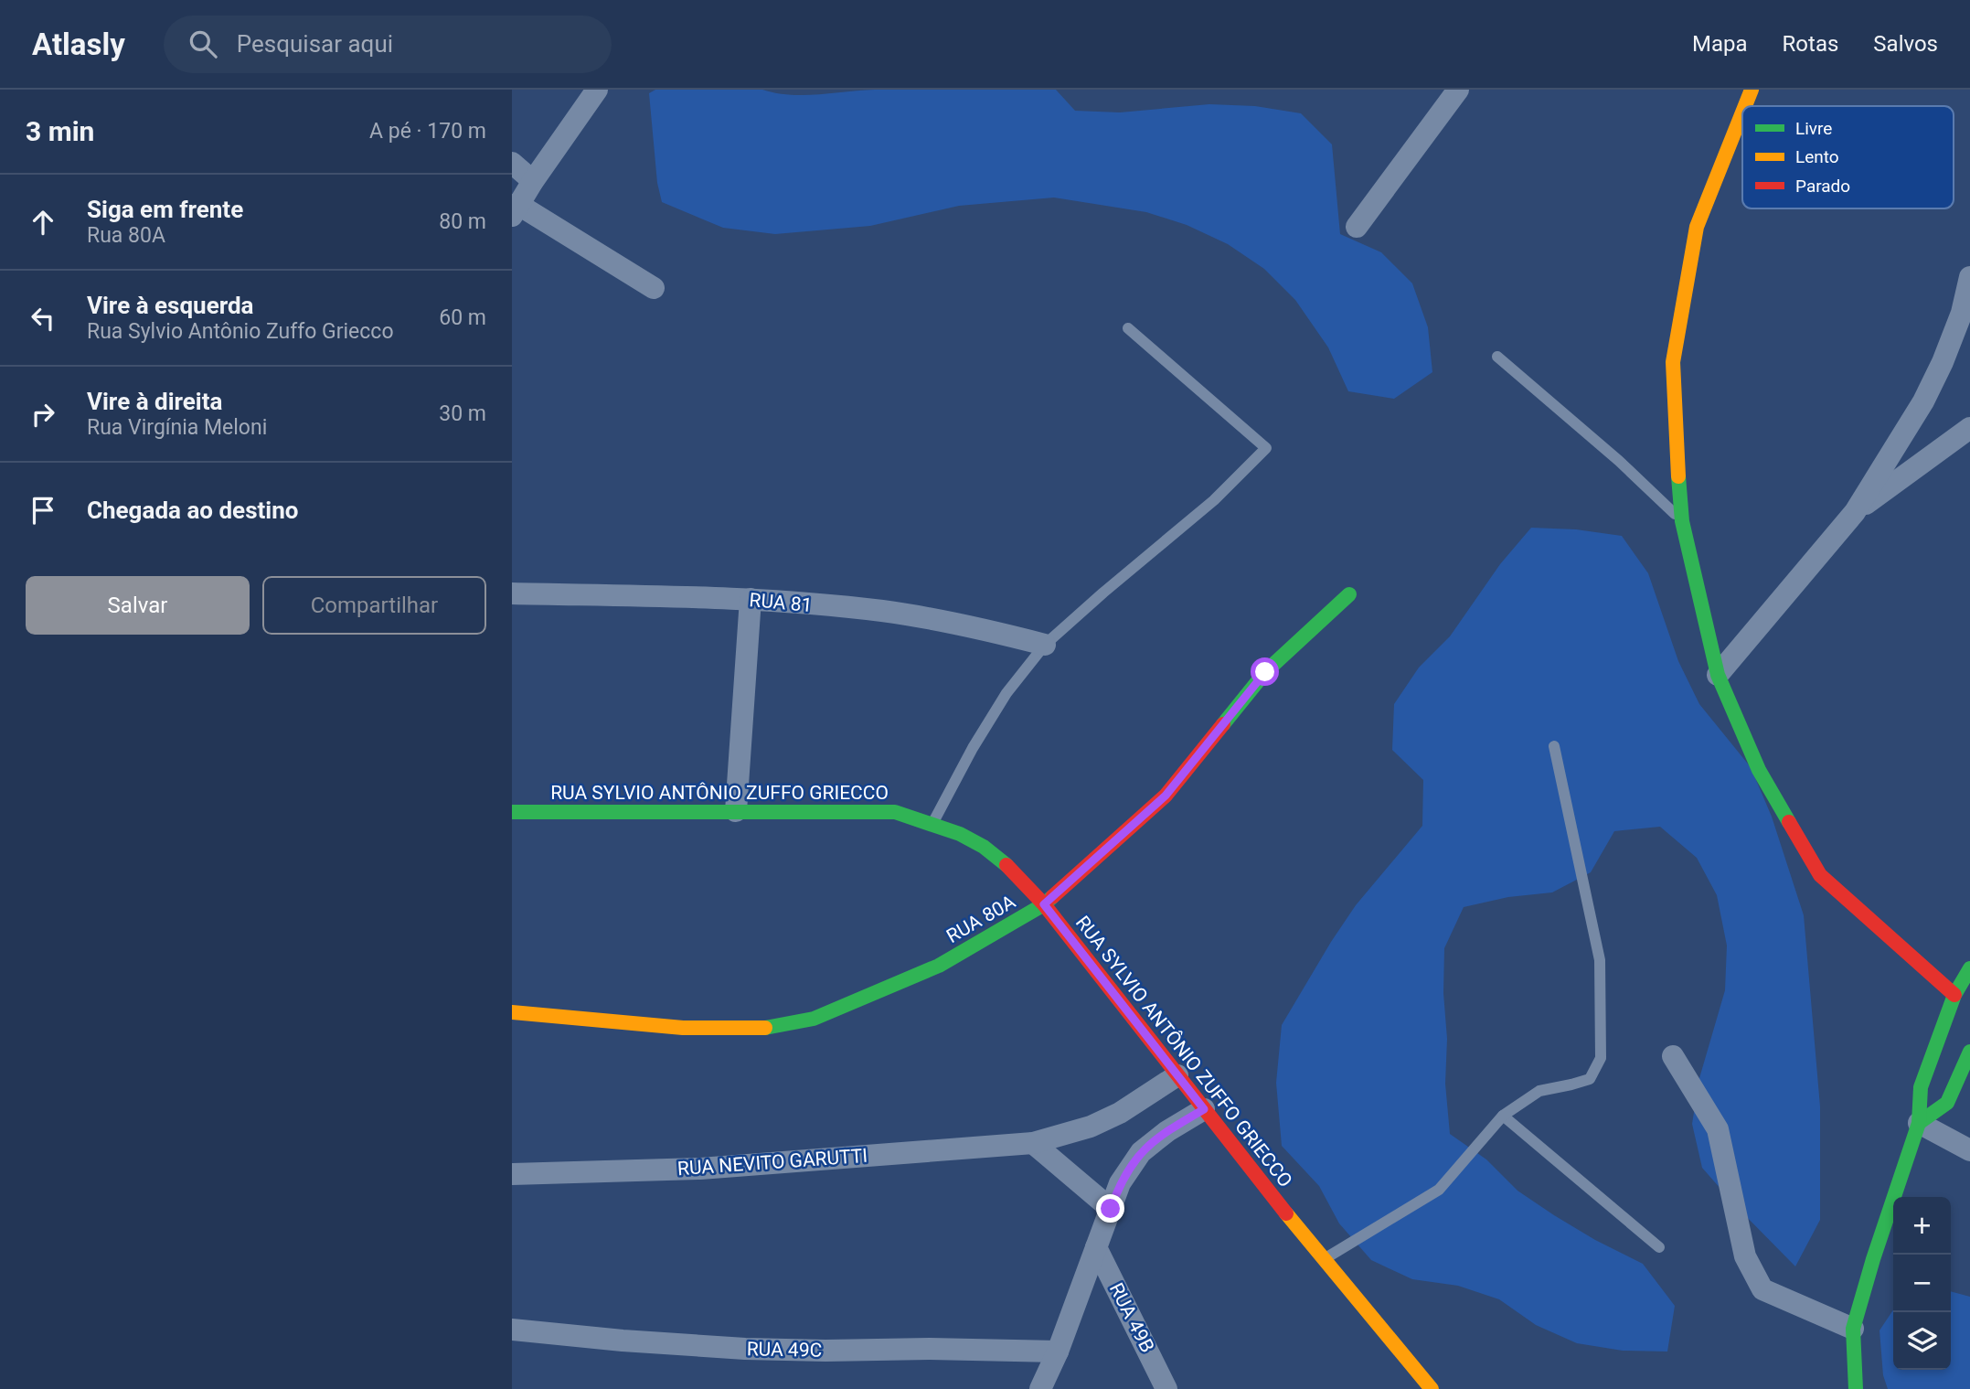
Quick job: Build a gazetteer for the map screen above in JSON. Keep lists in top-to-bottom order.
{
  "streets": {
    "street": [
      "RUA 81",
      "RUA SYLVIO ANTÔNIO ZUFFO GRIECCO",
      "RUA 80A",
      "RUA NEVITO GARUTTI",
      "RUA 49B",
      "RUA 49C"
    ]
  },
  "crossings": [
    ["RUA SYLVIO ANTÔNIO ZUFFO GRIECCO", "RUA 80A"],
    ["RUA SYLVIO ANTÔNIO ZUFFO GRIECCO", "RUA NEVITO GARUTTI"]
  ],
  "legend": ["Livre", "Lento", "Parado"],
  "page": {
    "header": "Atlasly",
    "search": "Pesquisar aqui",
    "nav": ["Mapa", "Rotas", "Salvos"],
    "heading": ["3 min", "A pé · 170 m"],
    "list": [
      ["Siga em frente", "Rua 80A", "80 m"],
      ["Vire à esquerda", "Rua Sylvio Antônio Zuffo Griecco", "60 m"],
      ["Vire à direita", "Rua Virgínia Meloni", "30 m"],
      "Chegada ao destino"
    ],
    "buttons": ["Salvar", "Compartilhar"],
    "map_buttons": ["+", "−"]
  }
}
